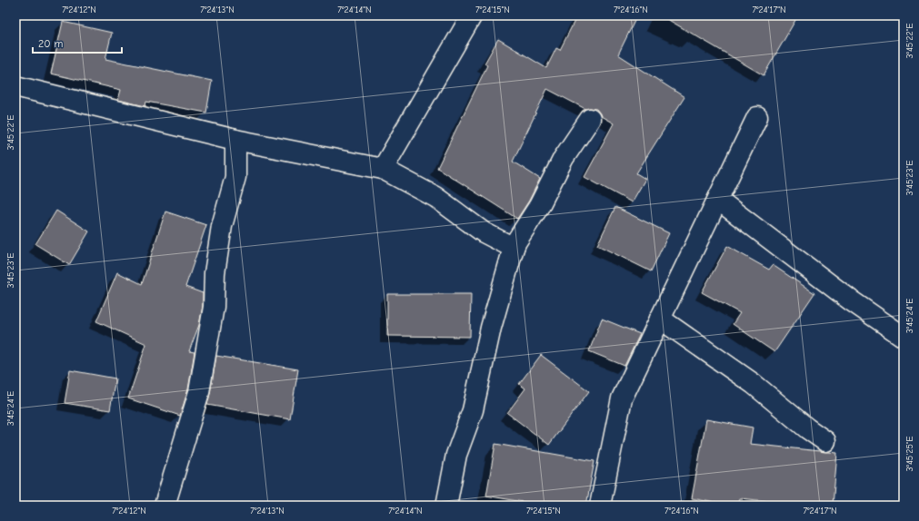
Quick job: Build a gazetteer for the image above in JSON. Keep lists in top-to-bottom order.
{
  "scale_bar": "20 m",
  "coordinates": [
    "7°24'12\"N",
    "7°24'13\"N",
    "7°24'14\"N",
    "7°24'15\"N",
    "7°24'16\"N",
    "7°24'17\"N",
    "3°45'22\"E",
    "3°45'23\"E",
    "3°45'24\"E",
    "3°45'25\"E"
  ]
}
